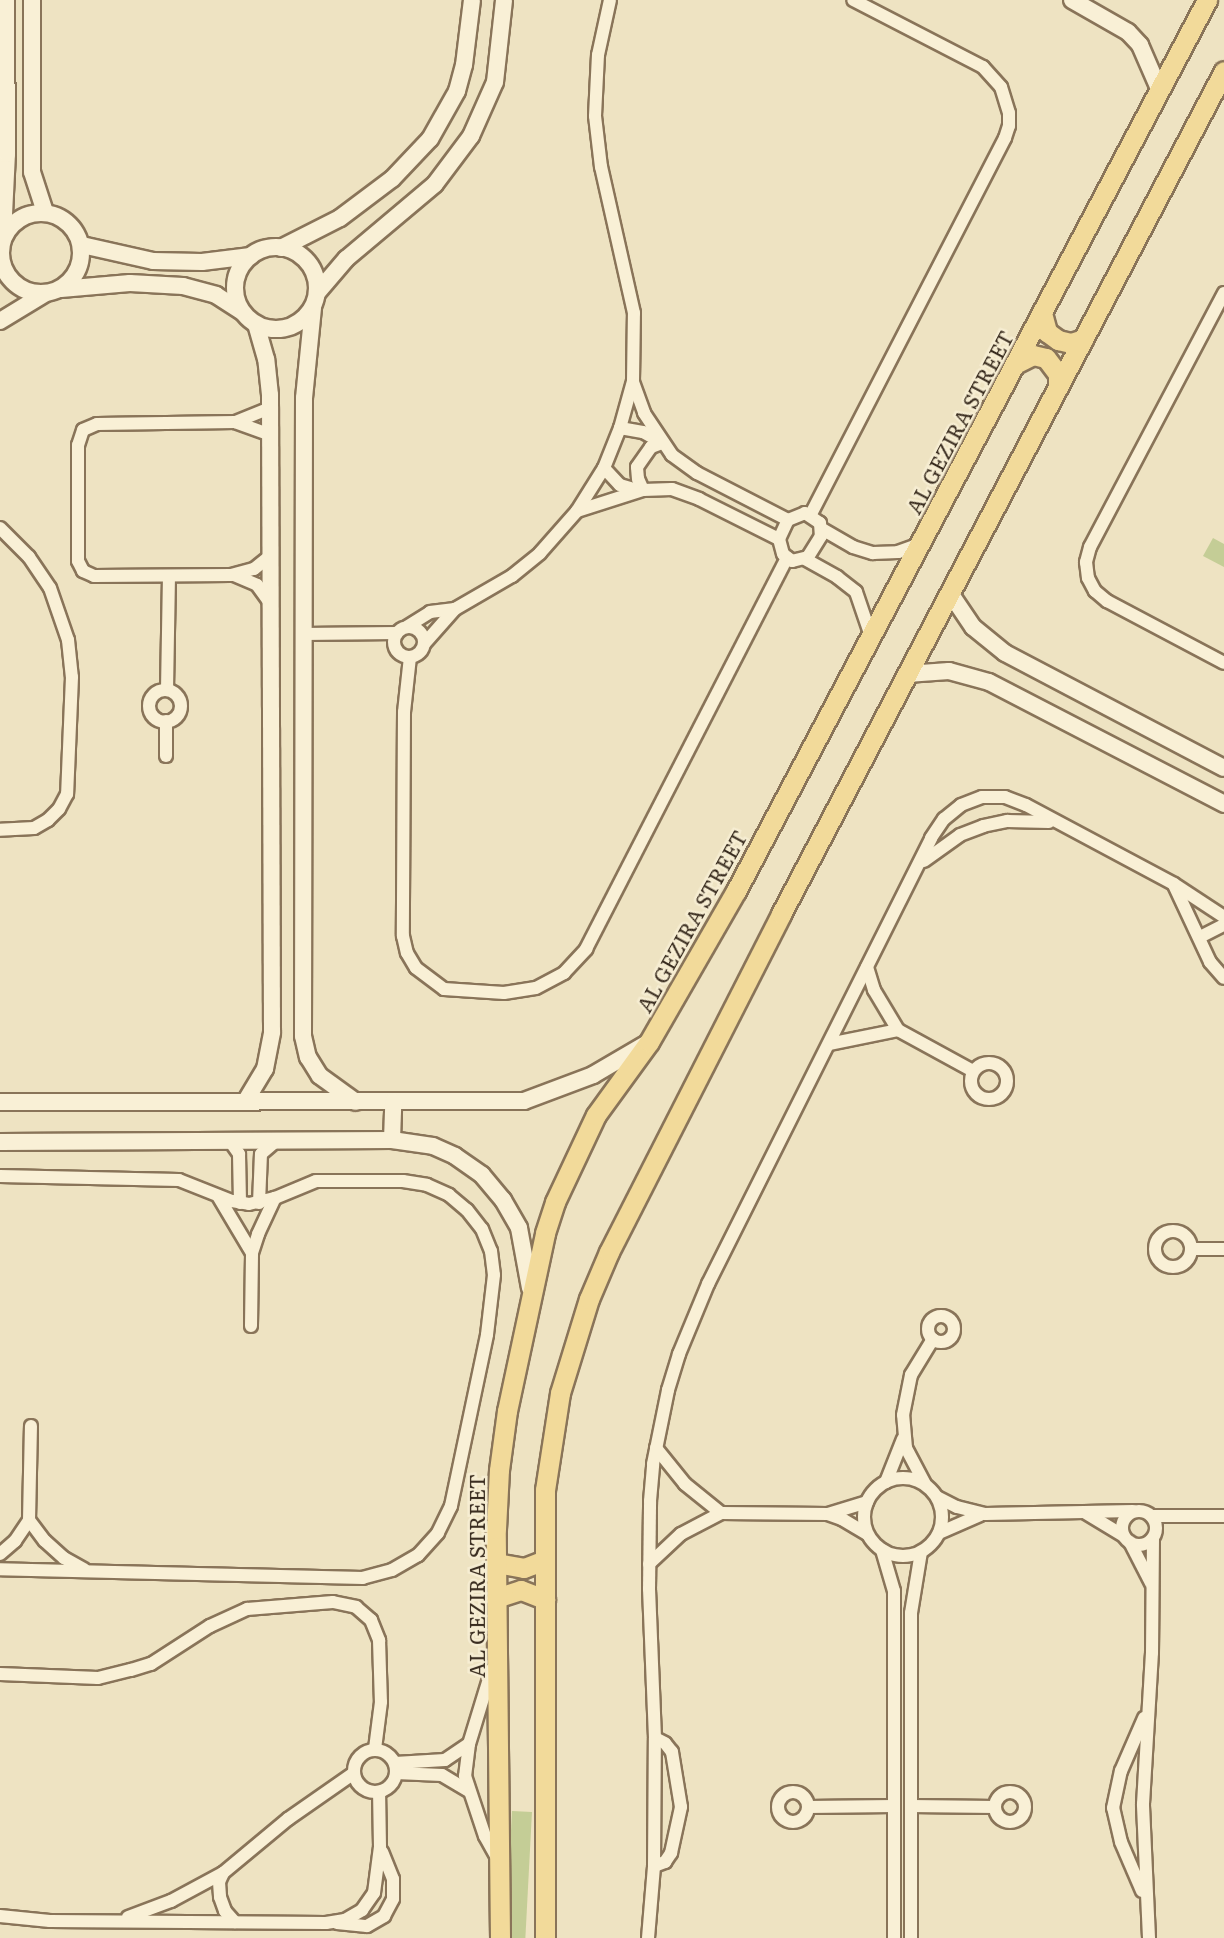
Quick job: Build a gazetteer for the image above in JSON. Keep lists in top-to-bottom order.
{
  "streets": {
    "main road": ["AL GEZIRA STREET"]
  }
}
